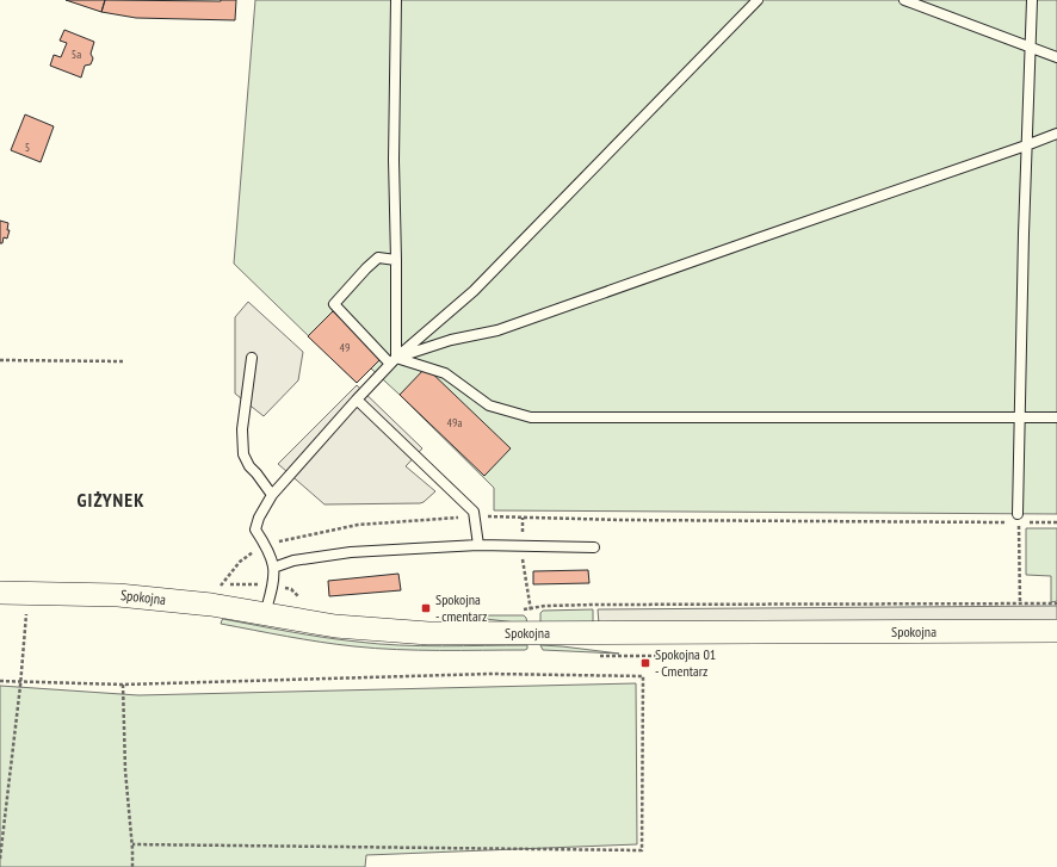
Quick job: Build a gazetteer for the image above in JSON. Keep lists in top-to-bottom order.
{
  "streets": {
    "street": ["Spokojna"]
  },
  "districts": ["GIŻYNEK"],
  "places": {
    "transit": ["Spokojna - cmentarz", "Spokojna 01 - Cmentarz"]
  },
  "house_numbers": [
    "5a",
    "5",
    "49",
    "49a"
  ]
}
